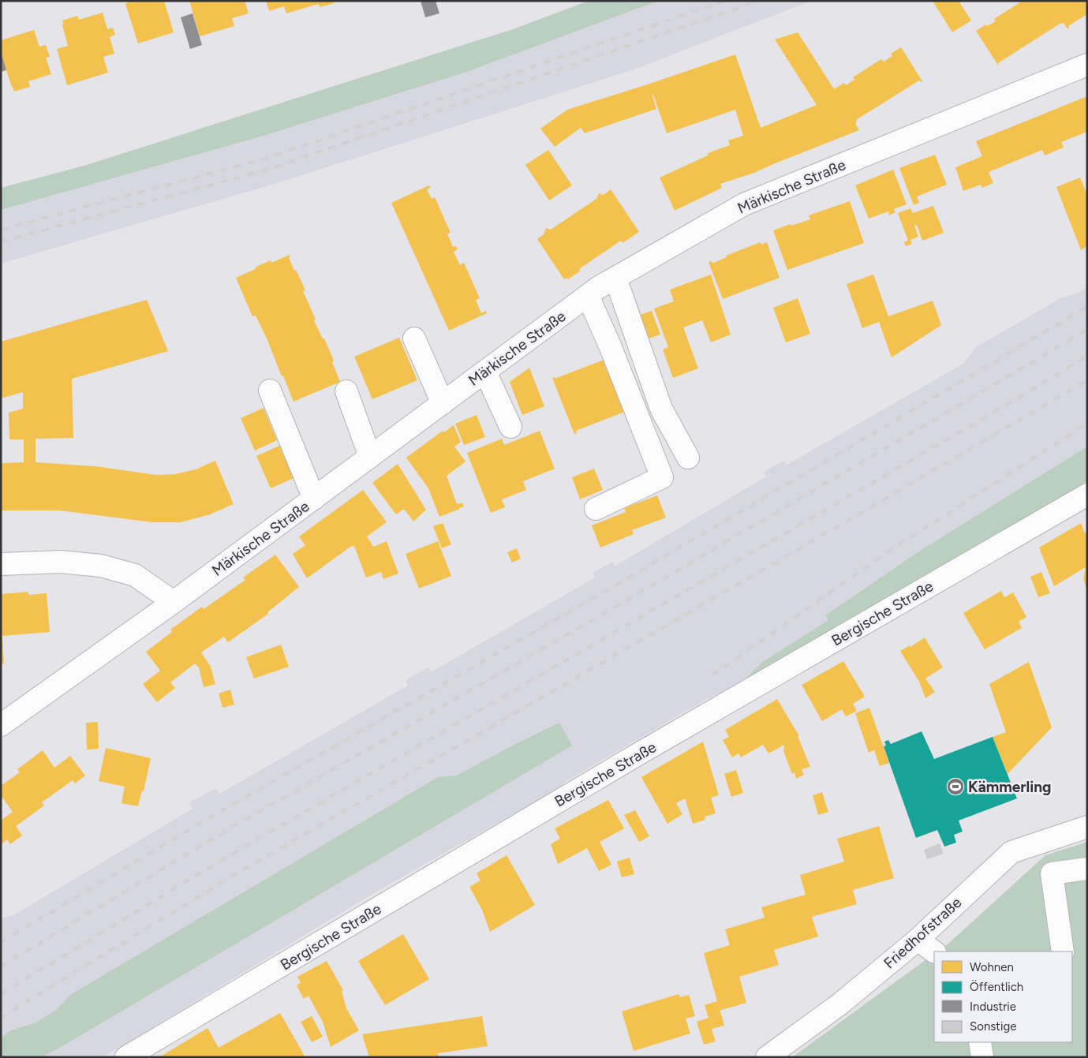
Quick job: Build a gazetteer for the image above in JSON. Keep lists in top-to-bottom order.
{
  "streets": {
    "street": ["Märkische Straße", "Bergische Straße", "Friedhofstraße"]
  },
  "places": {
    "sports": ["Kämmerling"]
  },
  "legend": [
    "Wohnen",
    "Öffentlich",
    "Industrie",
    "Sonstige"
  ]
}
